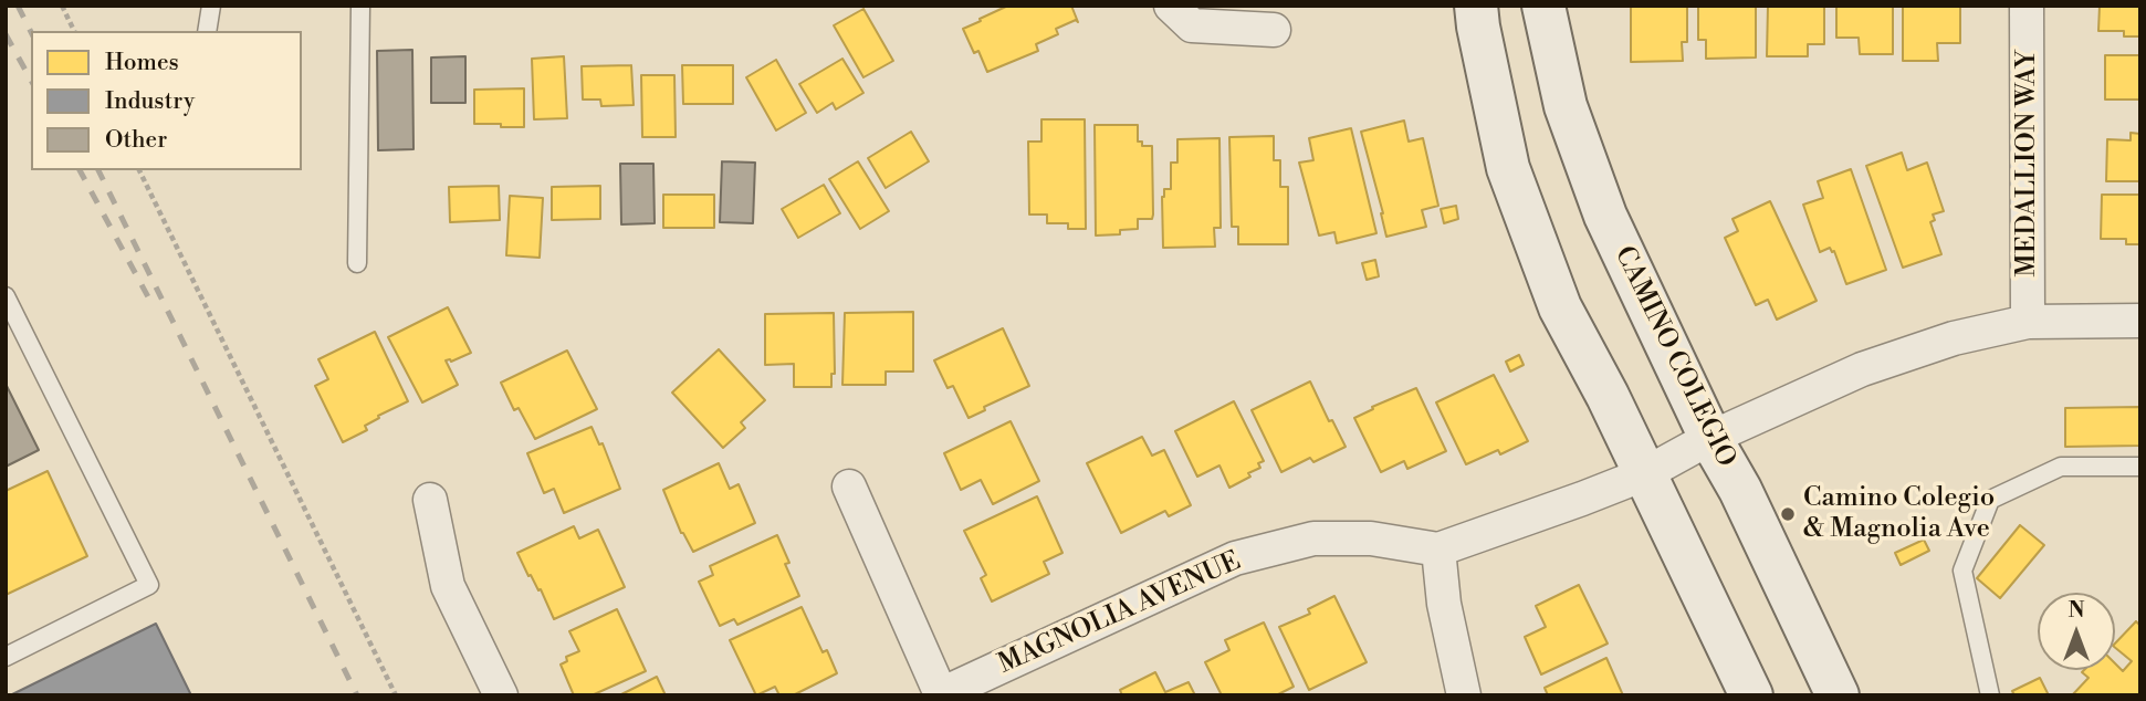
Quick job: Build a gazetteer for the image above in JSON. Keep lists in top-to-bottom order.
{
  "streets": {
    "street": ["MEDALLION WAY", "CAMINO COLEGIO", "MAGNOLIA AVENUE"]
  },
  "crossings": [
    ["MEDALLION WAY", "MAGNOLIA AVENUE"],
    ["CAMINO COLEGIO", "MAGNOLIA AVENUE"]
  ],
  "places": ["Camino Colegio & Magnolia Ave"],
  "legend": ["Homes", "Industry", "Other"],
  "north": "top"
}
